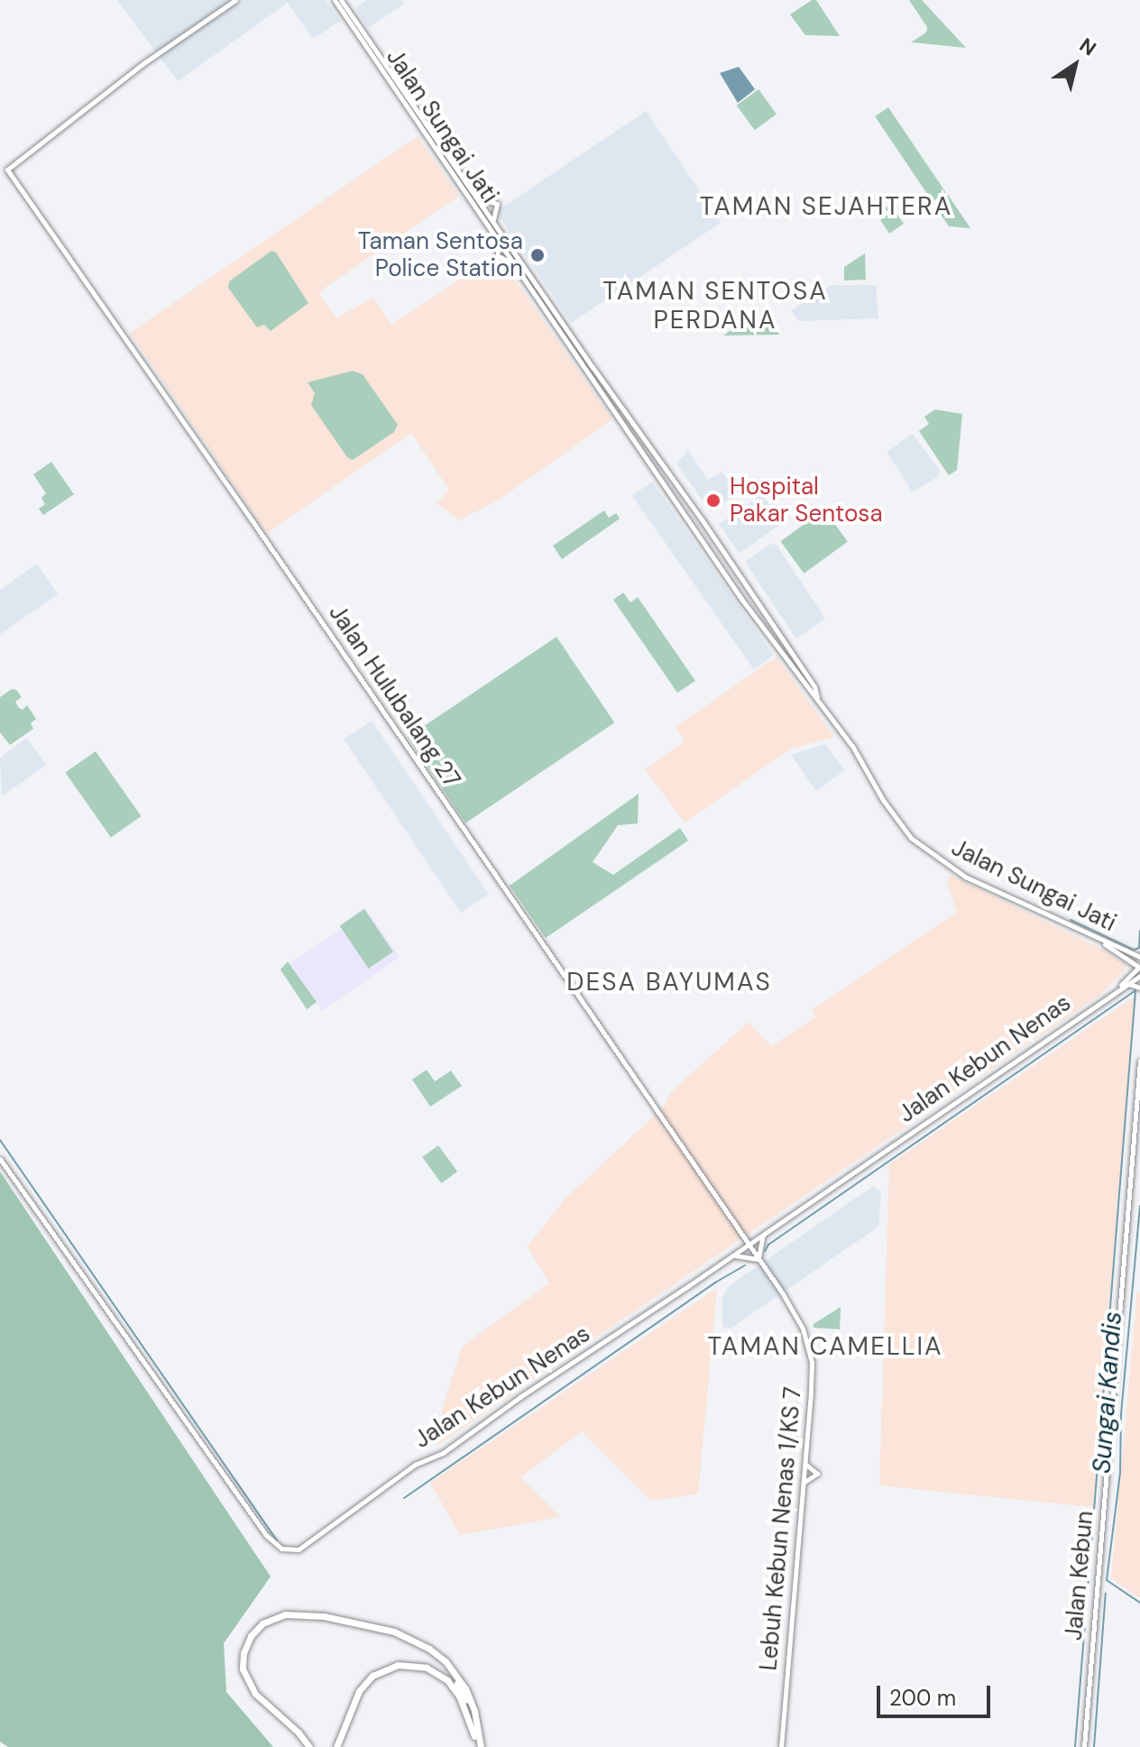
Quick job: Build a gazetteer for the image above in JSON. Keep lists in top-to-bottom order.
{
  "streets": {
    "street": [
      "Jalan Sungai Jati",
      "Jalan Hulubalang 27",
      "Jalan Kebun Nenas",
      "Lebuh Kebun Nenas 1/KS 7",
      "Jalan Kebun"
    ]
  },
  "crossings": [
    ["Jalan Hulubalang 27", "Jalan Kebun Nenas"],
    ["Jalan Hulubalang 27", "Lebuh Kebun Nenas 1/KS 7"],
    ["Jalan Kebun Nenas", "Lebuh Kebun Nenas 1/KS 7"]
  ],
  "districts": [
    "TAMAN SEJAHTERA",
    "TAMAN SENTOSA PERDANA",
    "DESA BAYUMAS",
    "TAMAN CAMELLIA"
  ],
  "water": ["Sungai Kandis"],
  "places": ["Taman Sentosa Police Station", "Hospital Pakar Sentosa"],
  "scale_bar": "200 m",
  "north": "top right"
}
